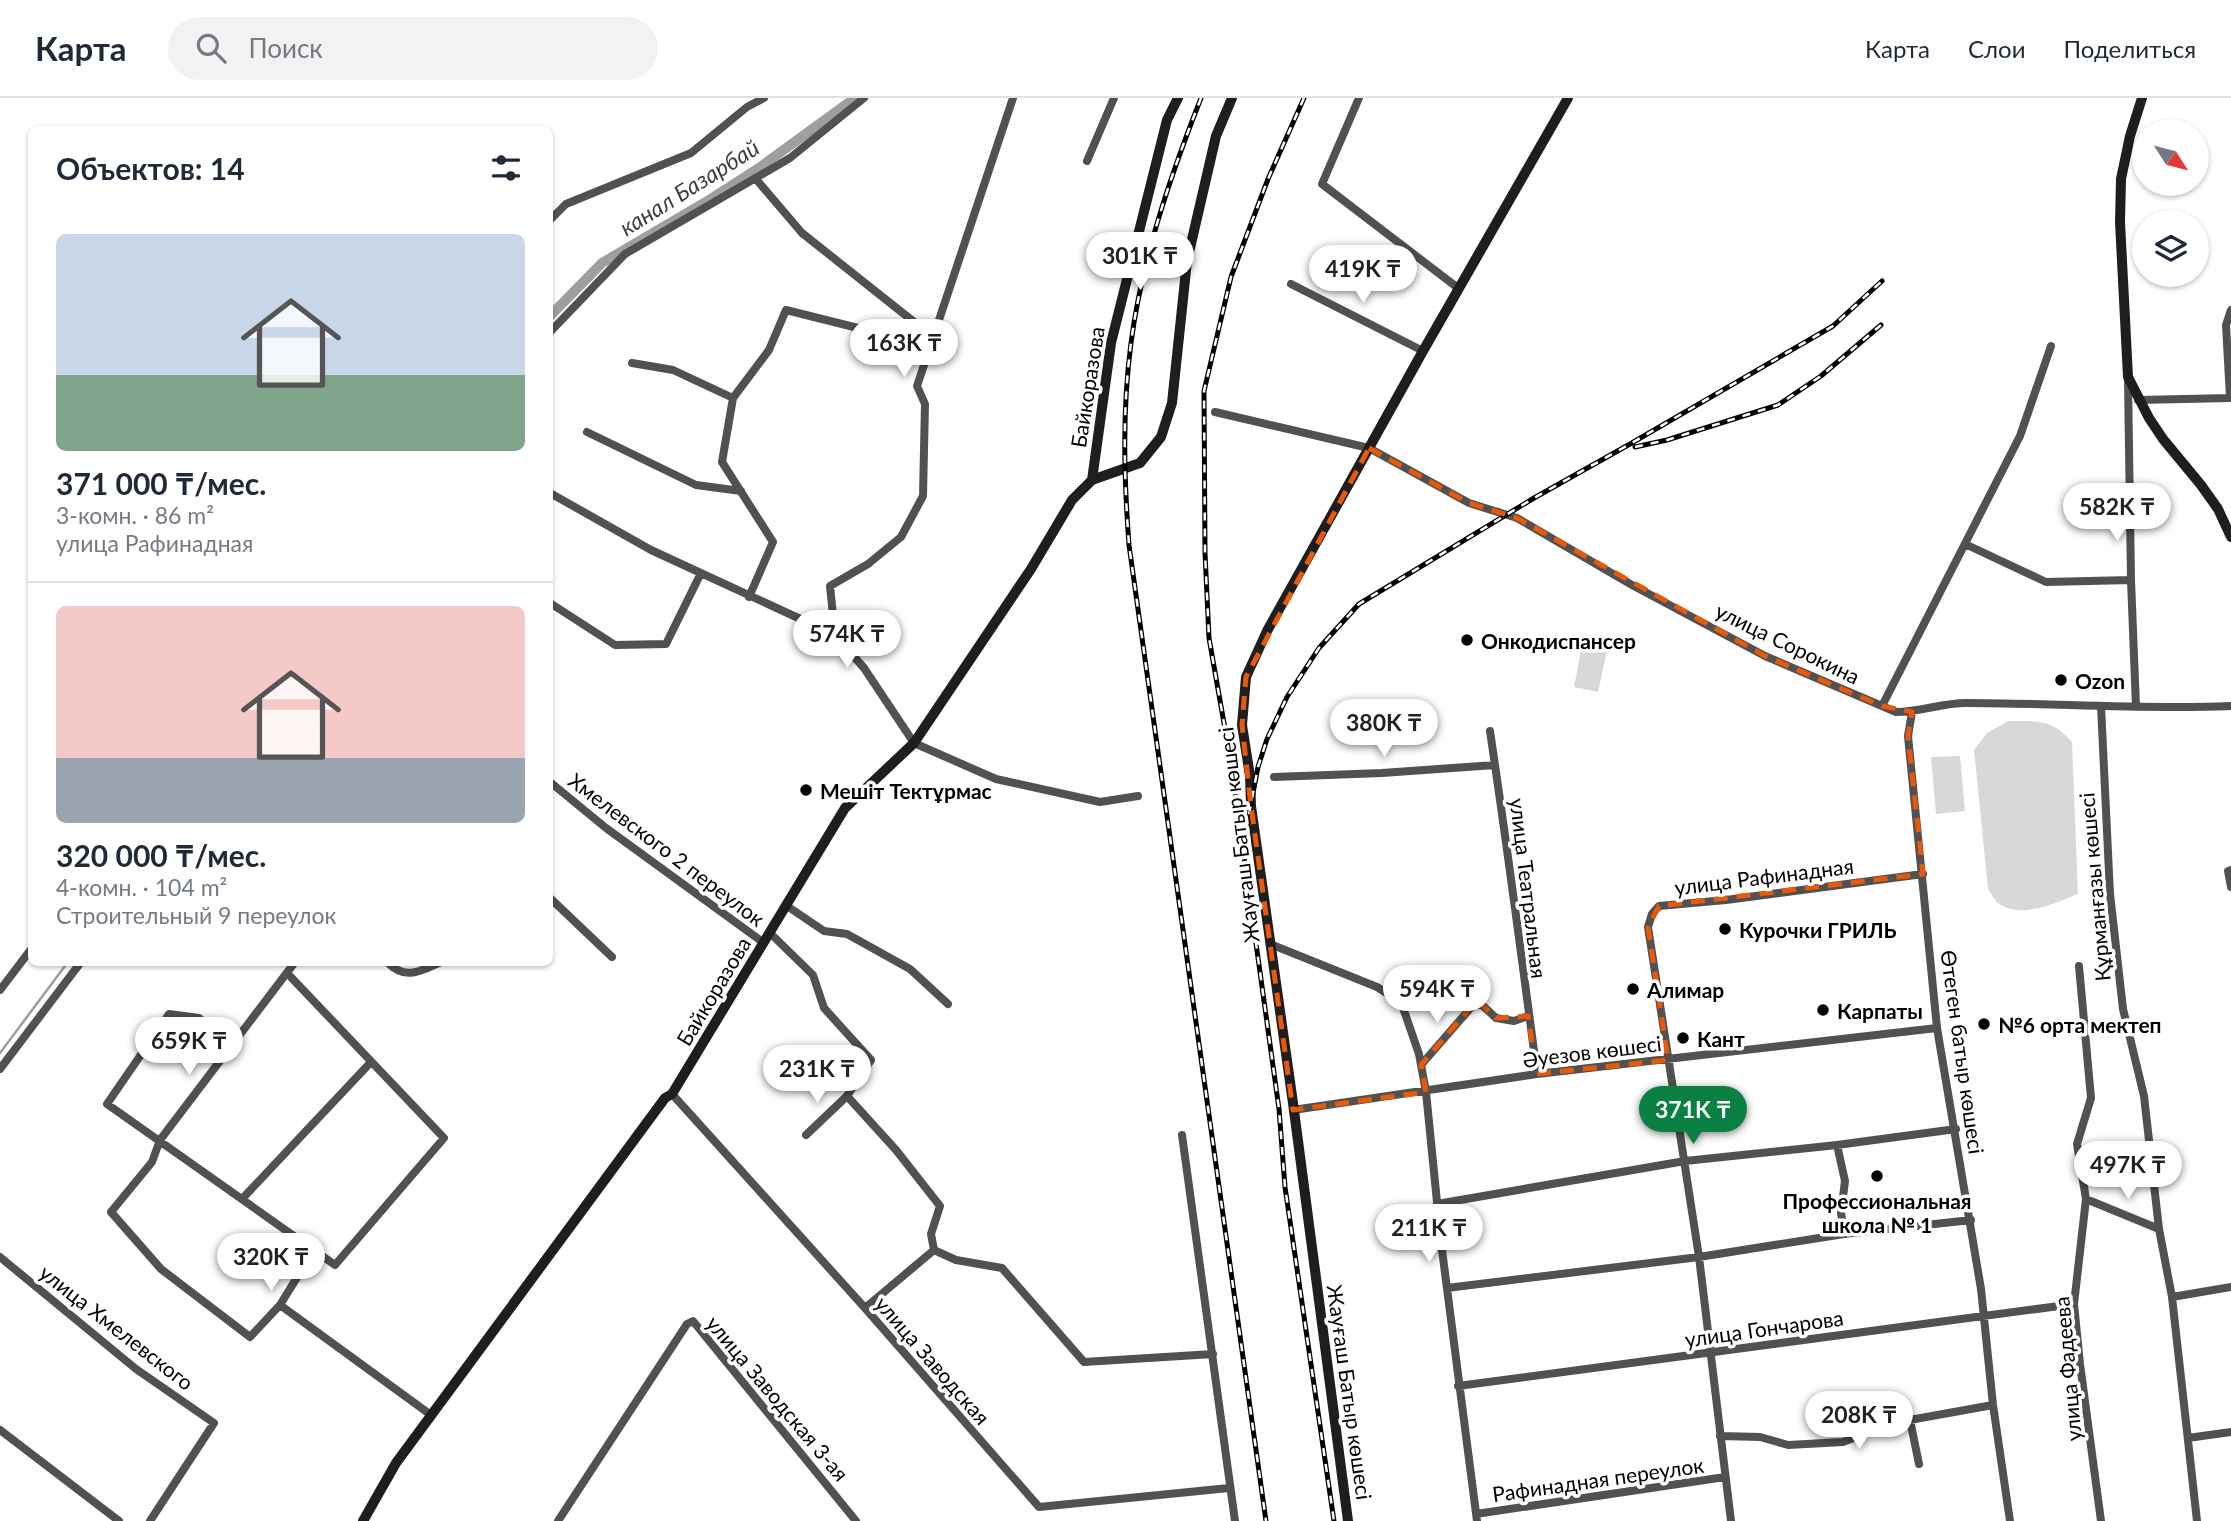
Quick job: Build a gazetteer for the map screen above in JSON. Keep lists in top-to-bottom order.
{
  "streets": {
    "street": [
      "Байкоразова",
      "улица Сорокина",
      "Жауғаш Батыр көшесі",
      "Хмелевского 2 переулок",
      "улица Рафинадная",
      "Құрманғазы көшесі",
      "улица Театральная",
      "Әуезов көшесі",
      "Өтеген батыр көшесі",
      "улица Хмелевского",
      "улица Гончарова",
      "улица Заводская",
      "улица Фадеева",
      "улица Заводская 3-ая",
      "Рафинадная переулок"
    ]
  },
  "crossings": [
    ["Байкоразова", "Хмелевского 2 переулок"],
    ["Байкоразова", "улица Заводская"],
    ["улица Сорокина", "Жауғаш Батыр көшесі"],
    ["улица Сорокина", "Құрманғазы көшесі"],
    ["улица Сорокина", "Өтеген батыр көшесі"],
    ["Жауғаш Батыр көшесі", "Әуезов көшесі"],
    ["улица Рафинадная", "Әуезов көшесі"],
    ["улица Рафинадная", "Өтеген батыр көшесі"],
    ["улица Рафинадная", "улица Гончарова"],
    ["улица Рафинадная", "Рафинадная переулок"],
    ["улица Театральная", "Әуезов көшесі"],
    ["Әуезов көшесі", "Өтеген батыр көшесі"],
    ["Өтеген батыр көшесі", "улица Гончарова"],
    ["улица Гончарова", "улица Фадеева"]
  ],
  "water": ["канал Базарбай"],
  "places": [
    "Онкодиспансер",
    "Ozon",
    "Мешіт Тектұрмас",
    "Курочки ГРИЛЬ",
    "Алимар",
    "Карпаты",
    "№6 орта мектеп",
    "Кант",
    "Профессиональная школа № 1"
  ],
  "north": "bottom right",
  "page": {
    "header": "Карта",
    "search": "Поиск",
    "nav": ["Карта", "Слои", "Поделиться"],
    "heading": "Объектов: 14",
    "list": [
      {
        "name": "371 000 ₸/мес.",
        "note": "3-комн. · 86 m² · улица Рафинадная"
      },
      {
        "name": "320 000 ₸/мес.",
        "note": "4-комн. · 104 m² · Строительный 9 переулок"
      }
    ],
    "price": [
      "301K ₸",
      "419K ₸",
      "163K ₸",
      "582K ₸",
      "574K ₸",
      "380K ₸",
      "594K ₸",
      "659K ₸",
      "231K ₸",
      "371K ₸",
      "497K ₸",
      "211K ₸",
      "320K ₸",
      "208K ₸"
    ]
  }
}
